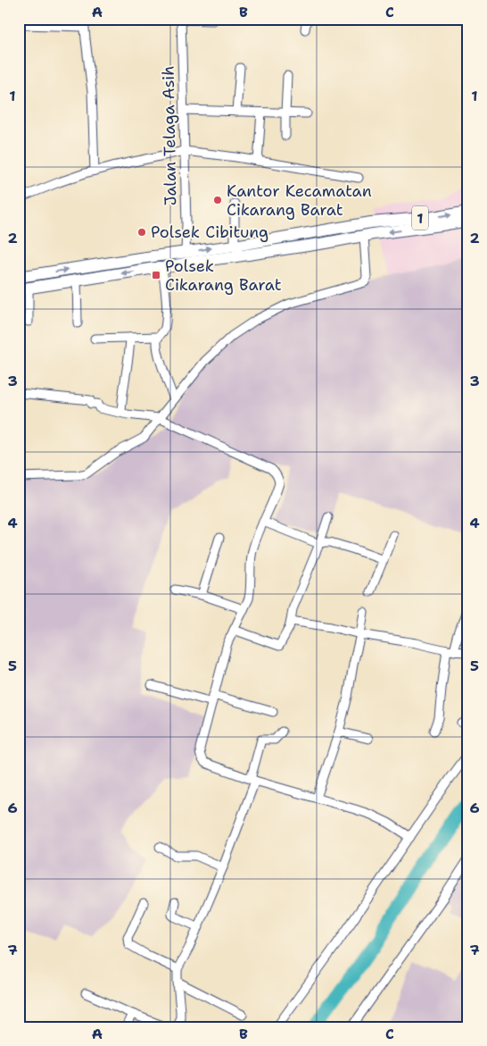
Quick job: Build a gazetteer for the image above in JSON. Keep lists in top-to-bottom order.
{
  "streets": {
    "highway": ["1"],
    "street": ["Jalan Telaga Asih"]
  },
  "crossings": [
    ["Jalan Telaga Asih", "1"]
  ],
  "places": {
    "other": ["Kantor Kecamatan Cikarang Barat", "Polsek Cibitung"],
    "transit": ["Polsek Cikarang Barat"]
  },
  "grid": {
    "columns": ["A", "B", "C"],
    "rows": [
      "1",
      "2",
      "3",
      "4",
      "5",
      "6",
      "7"
    ]
  }
}
